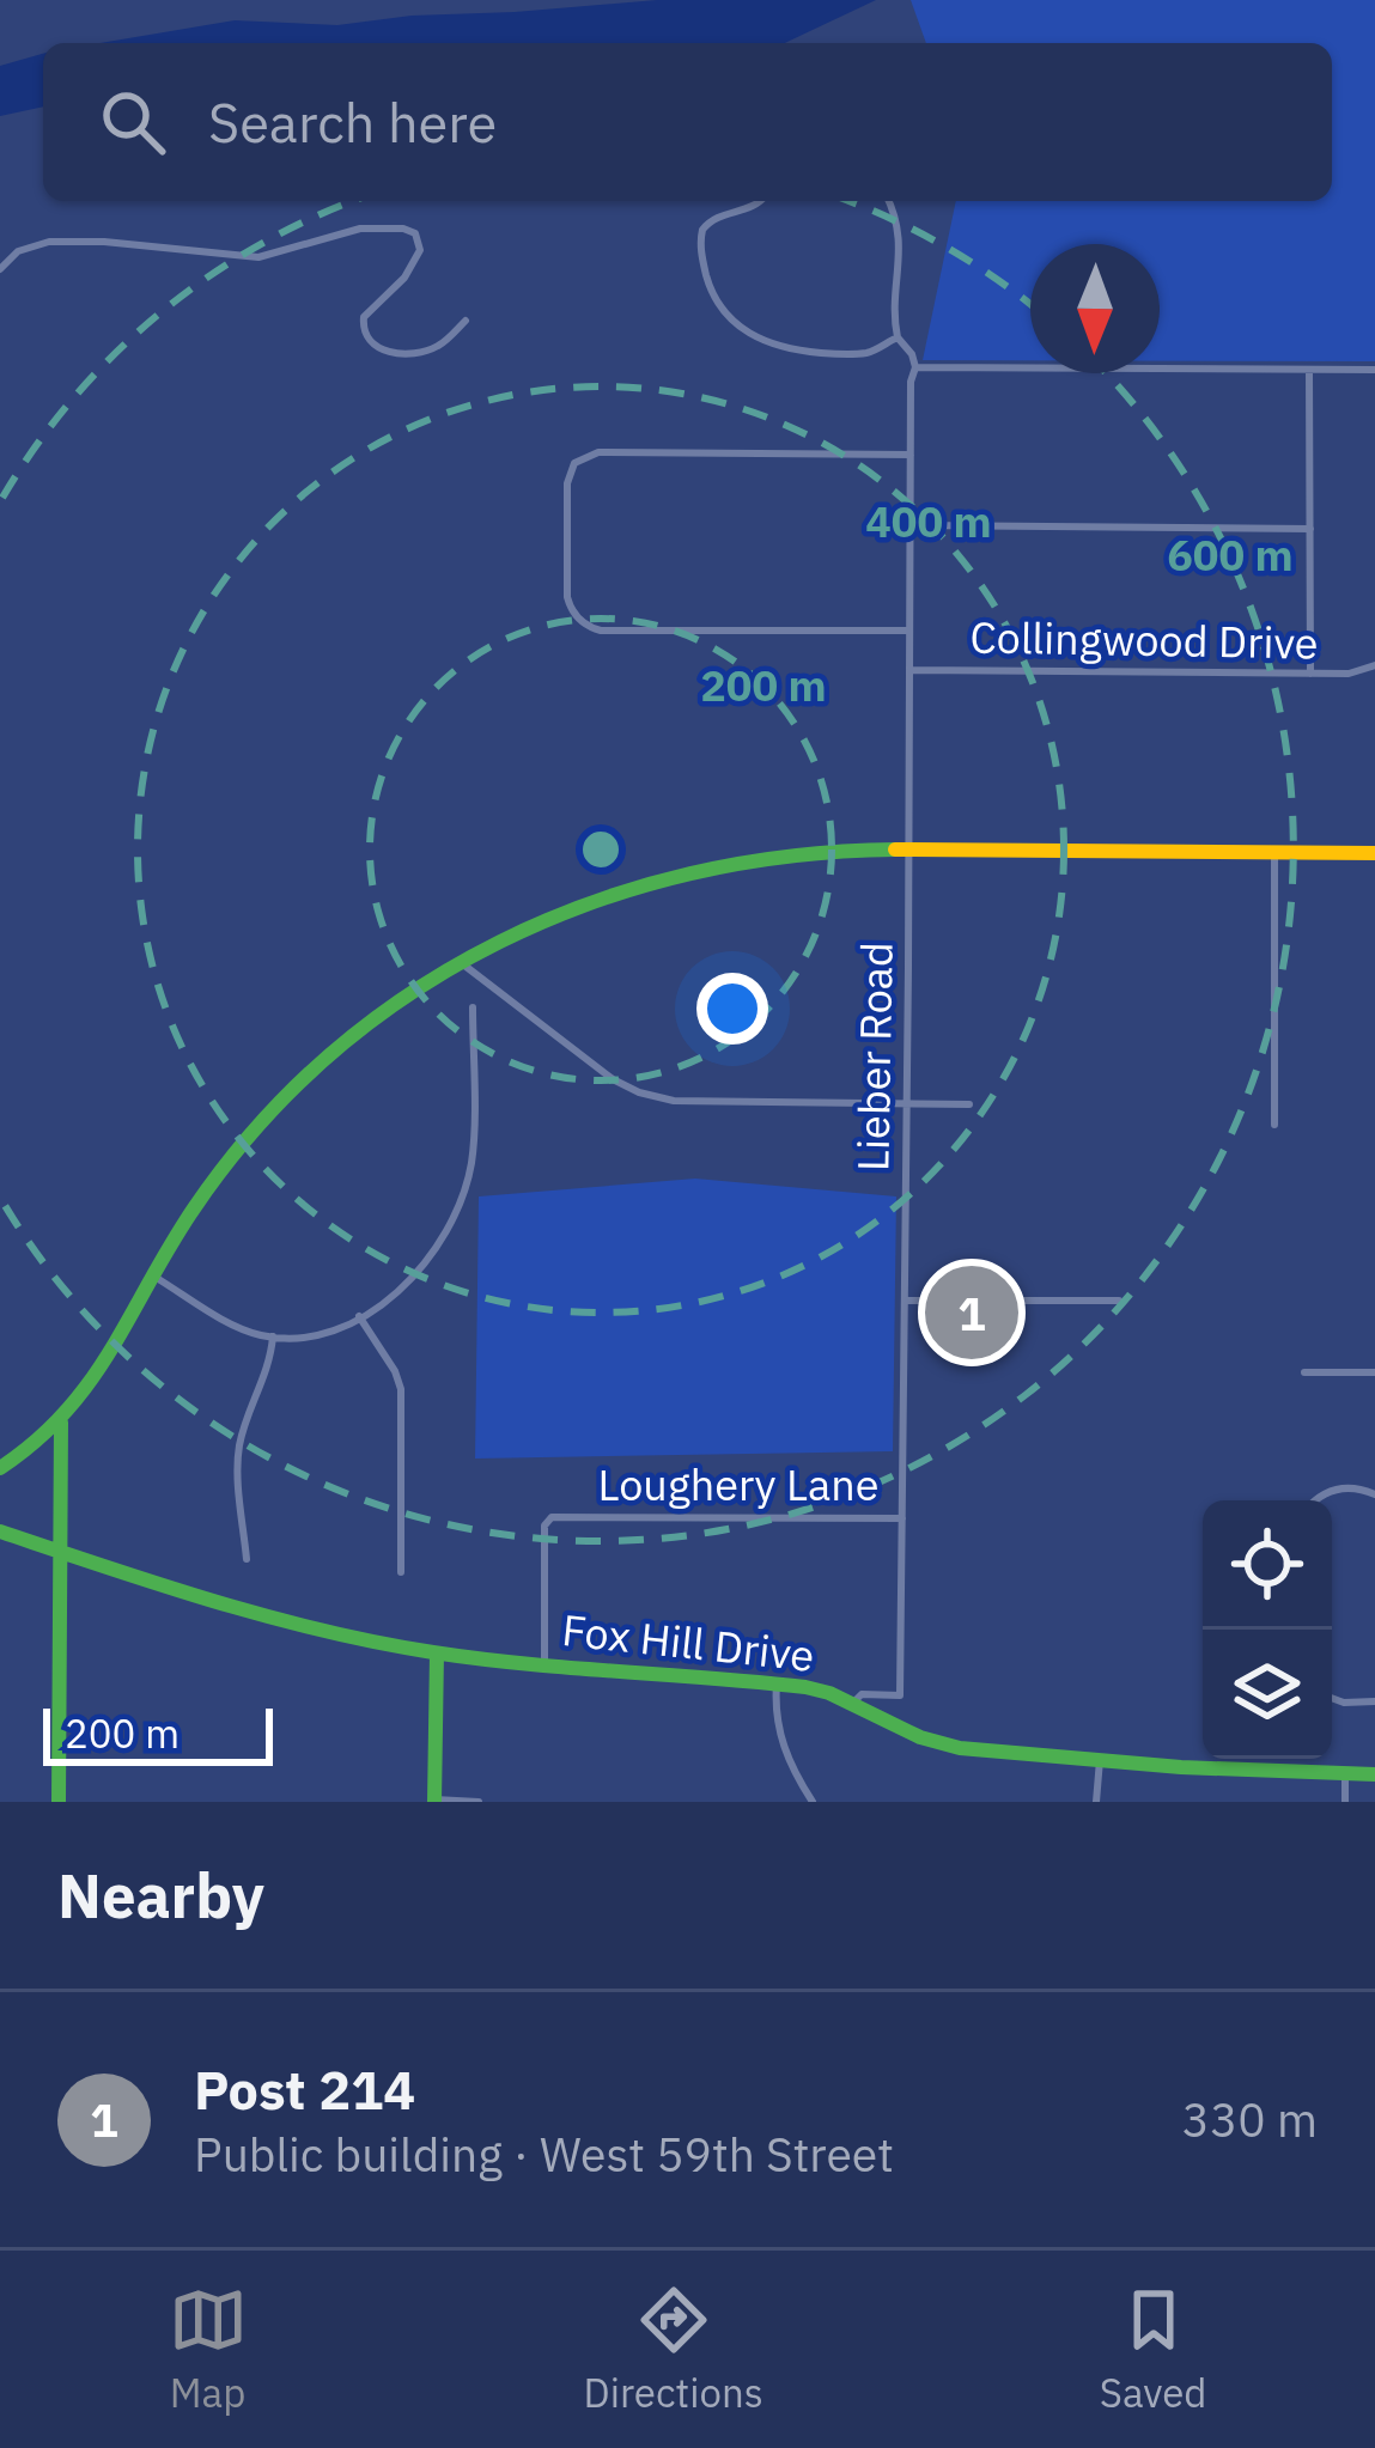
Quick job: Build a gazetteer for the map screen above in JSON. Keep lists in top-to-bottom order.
{
  "streets": {
    "street": [
      "Collingwood Drive",
      "Lieber Road",
      "Loughery Lane",
      "Fox Hill Drive"
    ]
  },
  "crossings": [
    ["Collingwood Drive", "Lieber Road"],
    ["Lieber Road", "Loughery Lane"],
    ["Lieber Road", "Fox Hill Drive"],
    ["Loughery Lane", "Fox Hill Drive"]
  ],
  "scale_bar": "200 m",
  "north": "bottom",
  "page": {
    "search": "Search here",
    "pins": "1",
    "scale": "200 m",
    "heading": "Nearby",
    "list": [
      {
        "mark": "1",
        "name": "Post 214",
        "note": "Public building · West 59th Street",
        "value": "330 m"
      }
    ],
    "nav": ["Map", "Directions", "Saved"]
  },
  "rings": ["400 m", "600 m", "200 m"]
}
